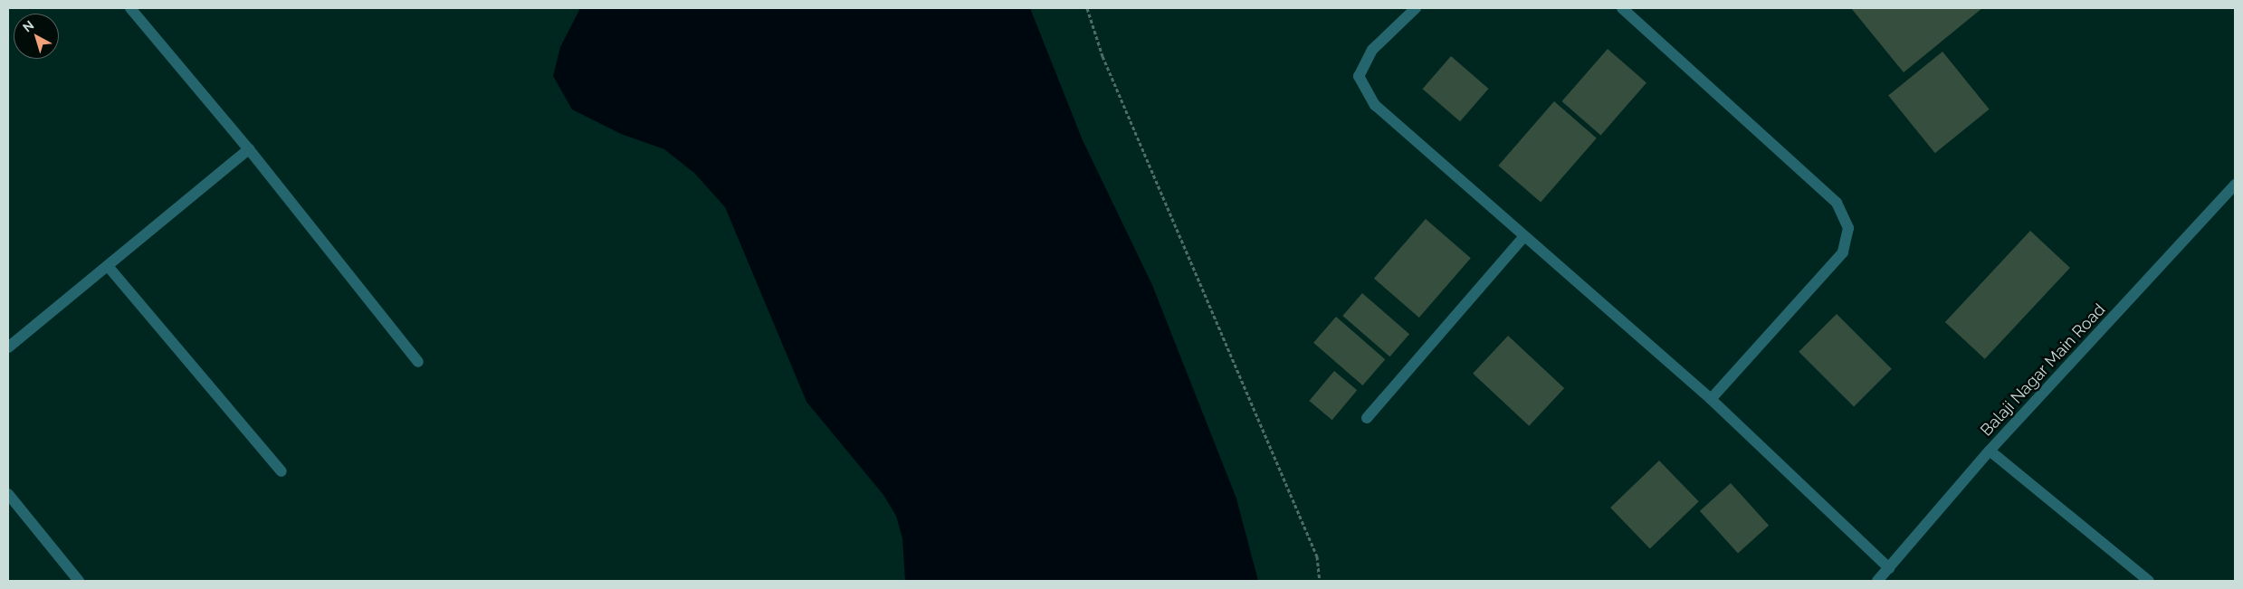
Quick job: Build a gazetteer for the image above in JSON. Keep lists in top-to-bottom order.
{
  "streets": {
    "street": ["Balaji Nagar Main Road"]
  },
  "north": "top left"
}
